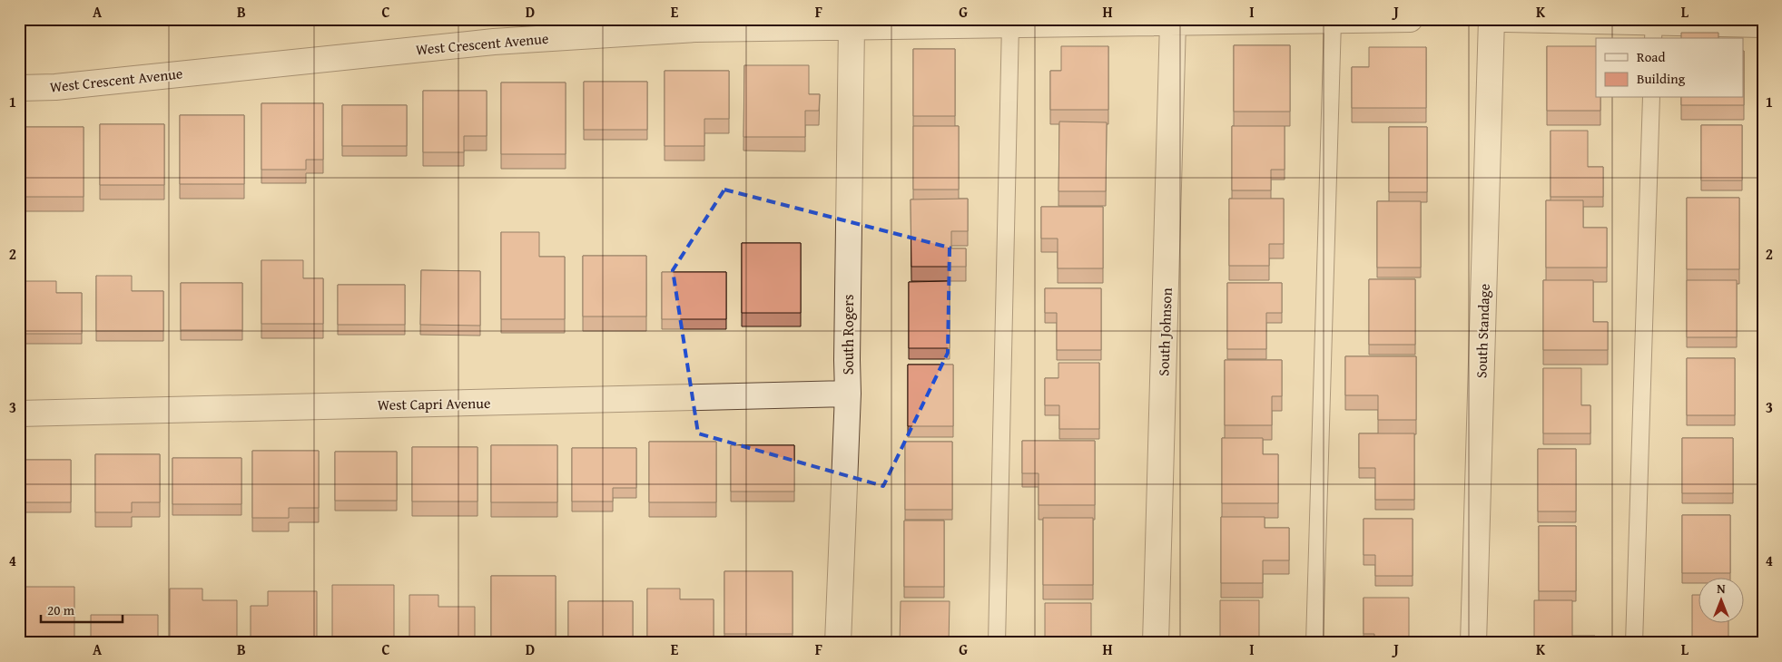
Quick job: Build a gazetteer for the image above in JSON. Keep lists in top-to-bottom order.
{
  "streets": {
    "street": [
      "West Crescent Avenue",
      "South Standage",
      "South Johnson",
      "South Rogers",
      "West Capri Avenue"
    ]
  },
  "crossings": [
    ["West Crescent Avenue", "South Johnson"],
    ["West Crescent Avenue", "South Rogers"],
    ["South Rogers", "West Capri Avenue"]
  ],
  "legend": ["Road", "Building"],
  "scale_bar": "20 m",
  "north": "top",
  "grid": {
    "columns": [
      "A",
      "B",
      "C",
      "D",
      "E",
      "F",
      "G",
      "H",
      "I",
      "J",
      "K",
      "L"
    ],
    "rows": [
      "1",
      "2",
      "3",
      "4"
    ]
  }
}
